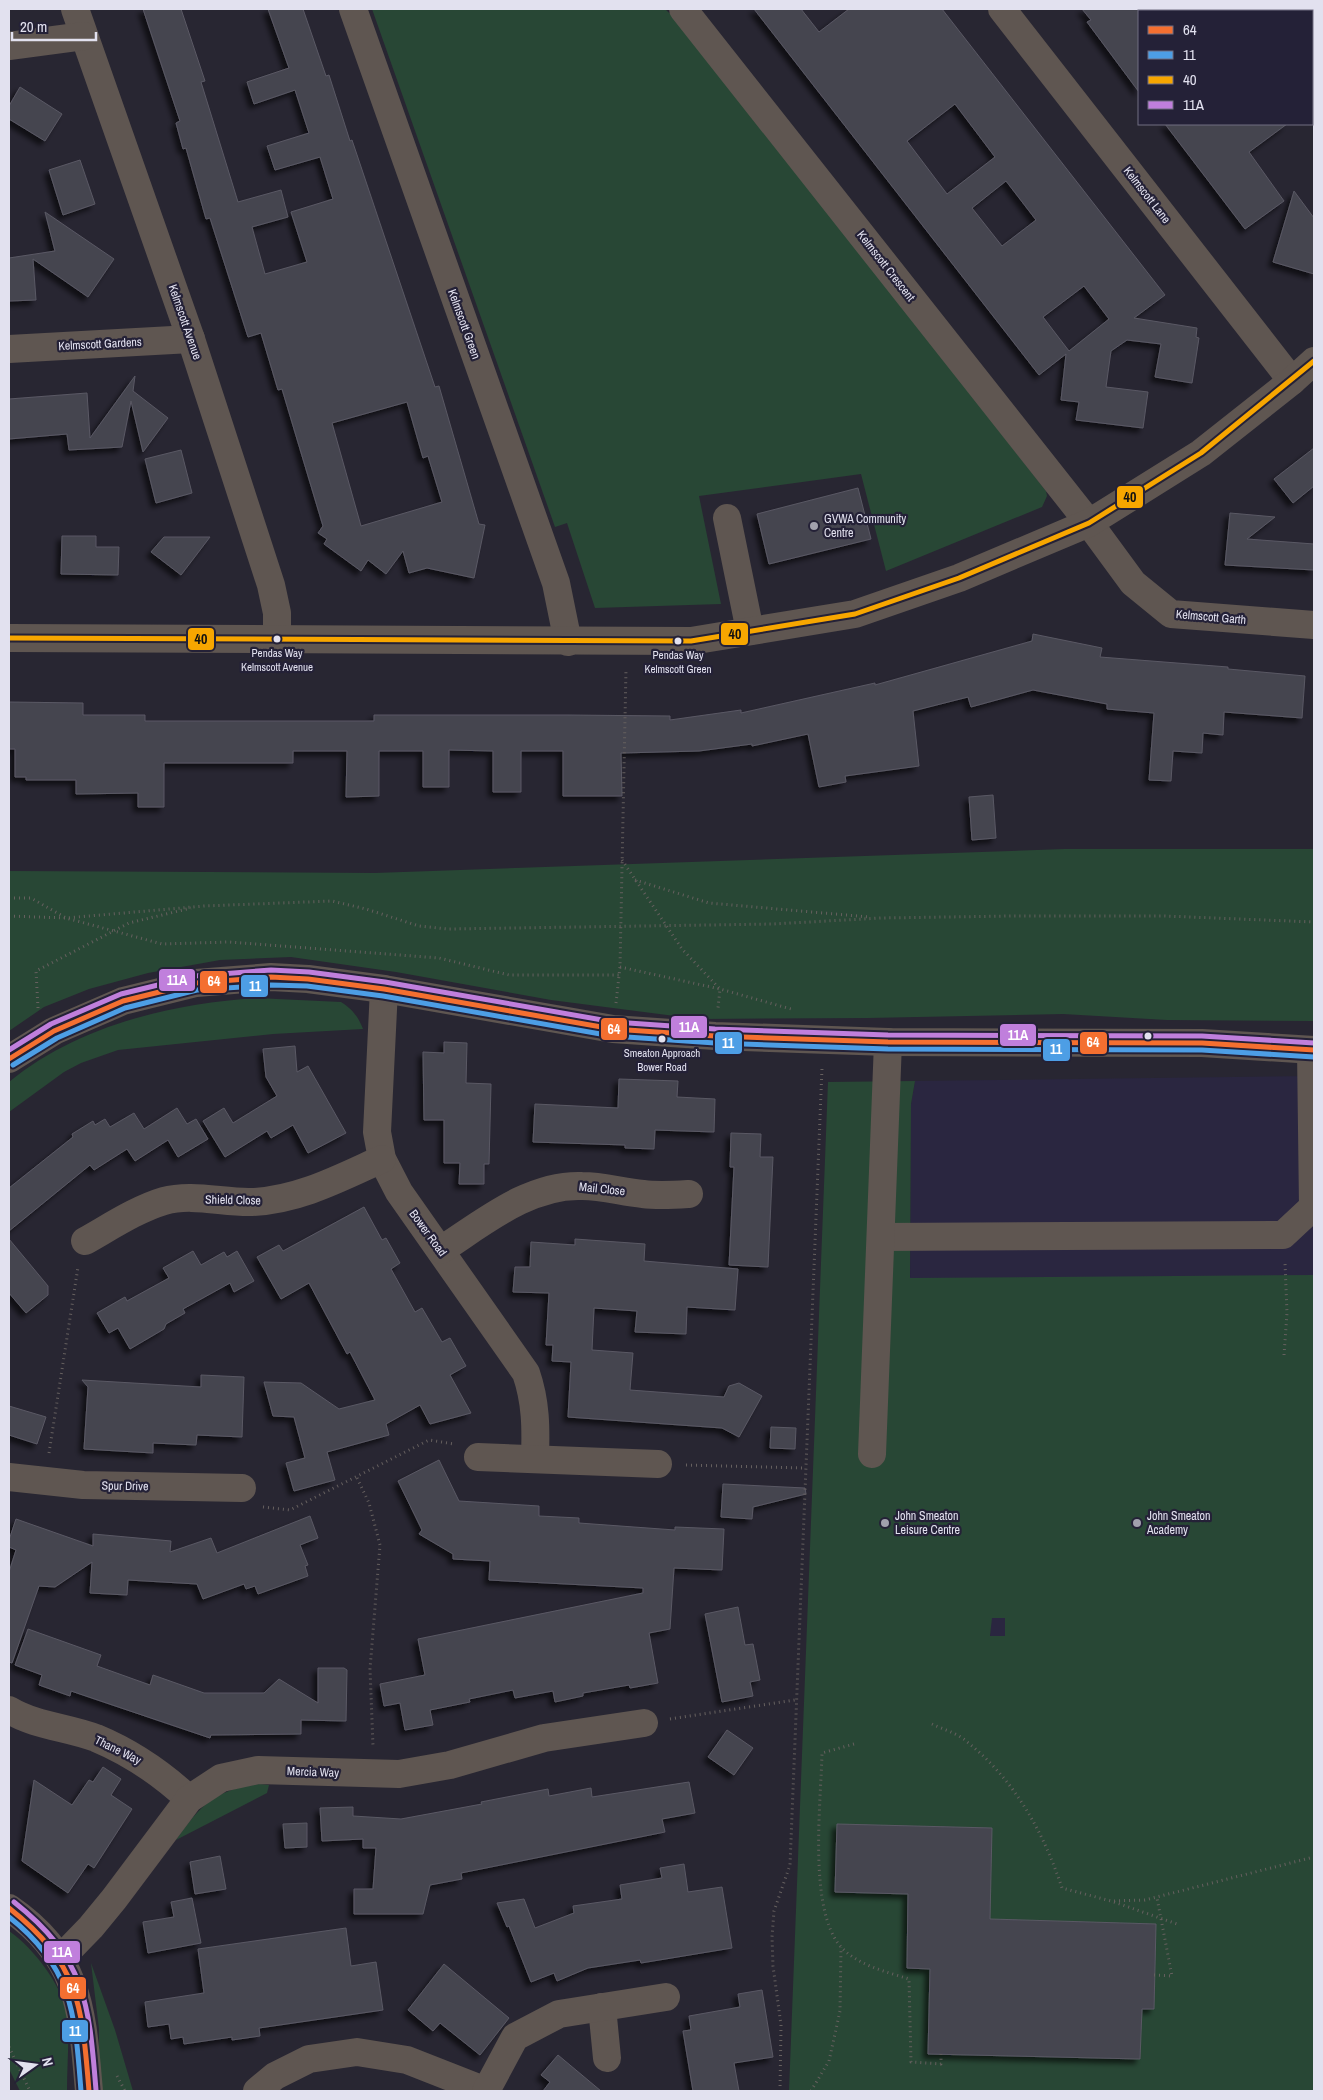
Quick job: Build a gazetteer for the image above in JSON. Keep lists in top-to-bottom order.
{
  "streets": {
    "street": [
      "Kelmscott Lane",
      "Kelmscott Crescent",
      "Kelmscott Avenue",
      "Kelmscott Green",
      "Kelmscott Gardens",
      "Kelmscott Garth",
      "Mail Close",
      "Shield Close",
      "Bower Road",
      "Spur Drive",
      "Thane Way",
      "Mercia Way"
    ]
  },
  "crossings": [
    ["Kelmscott Crescent", "Kelmscott Garth"],
    ["Kelmscott Avenue", "Kelmscott Gardens"],
    ["Mail Close", "Bower Road"],
    ["Shield Close", "Bower Road"],
    ["Thane Way", "Mercia Way"]
  ],
  "places": [
    "GVWA Community Centre",
    "Pendas Way Kelmscott Avenue",
    "Pendas Way Kelmscott Green",
    "Smeaton Approach Bower Road",
    "John Smeaton Leisure Centre",
    "John Smeaton Academy"
  ],
  "lines": [
    "transit line 40",
    "transit line 11A",
    "transit line 64",
    "transit line 11"
  ],
  "legend": [
    "64",
    "11",
    "40",
    "11A"
  ],
  "scale_bar": "20 m",
  "north": "right"
}
